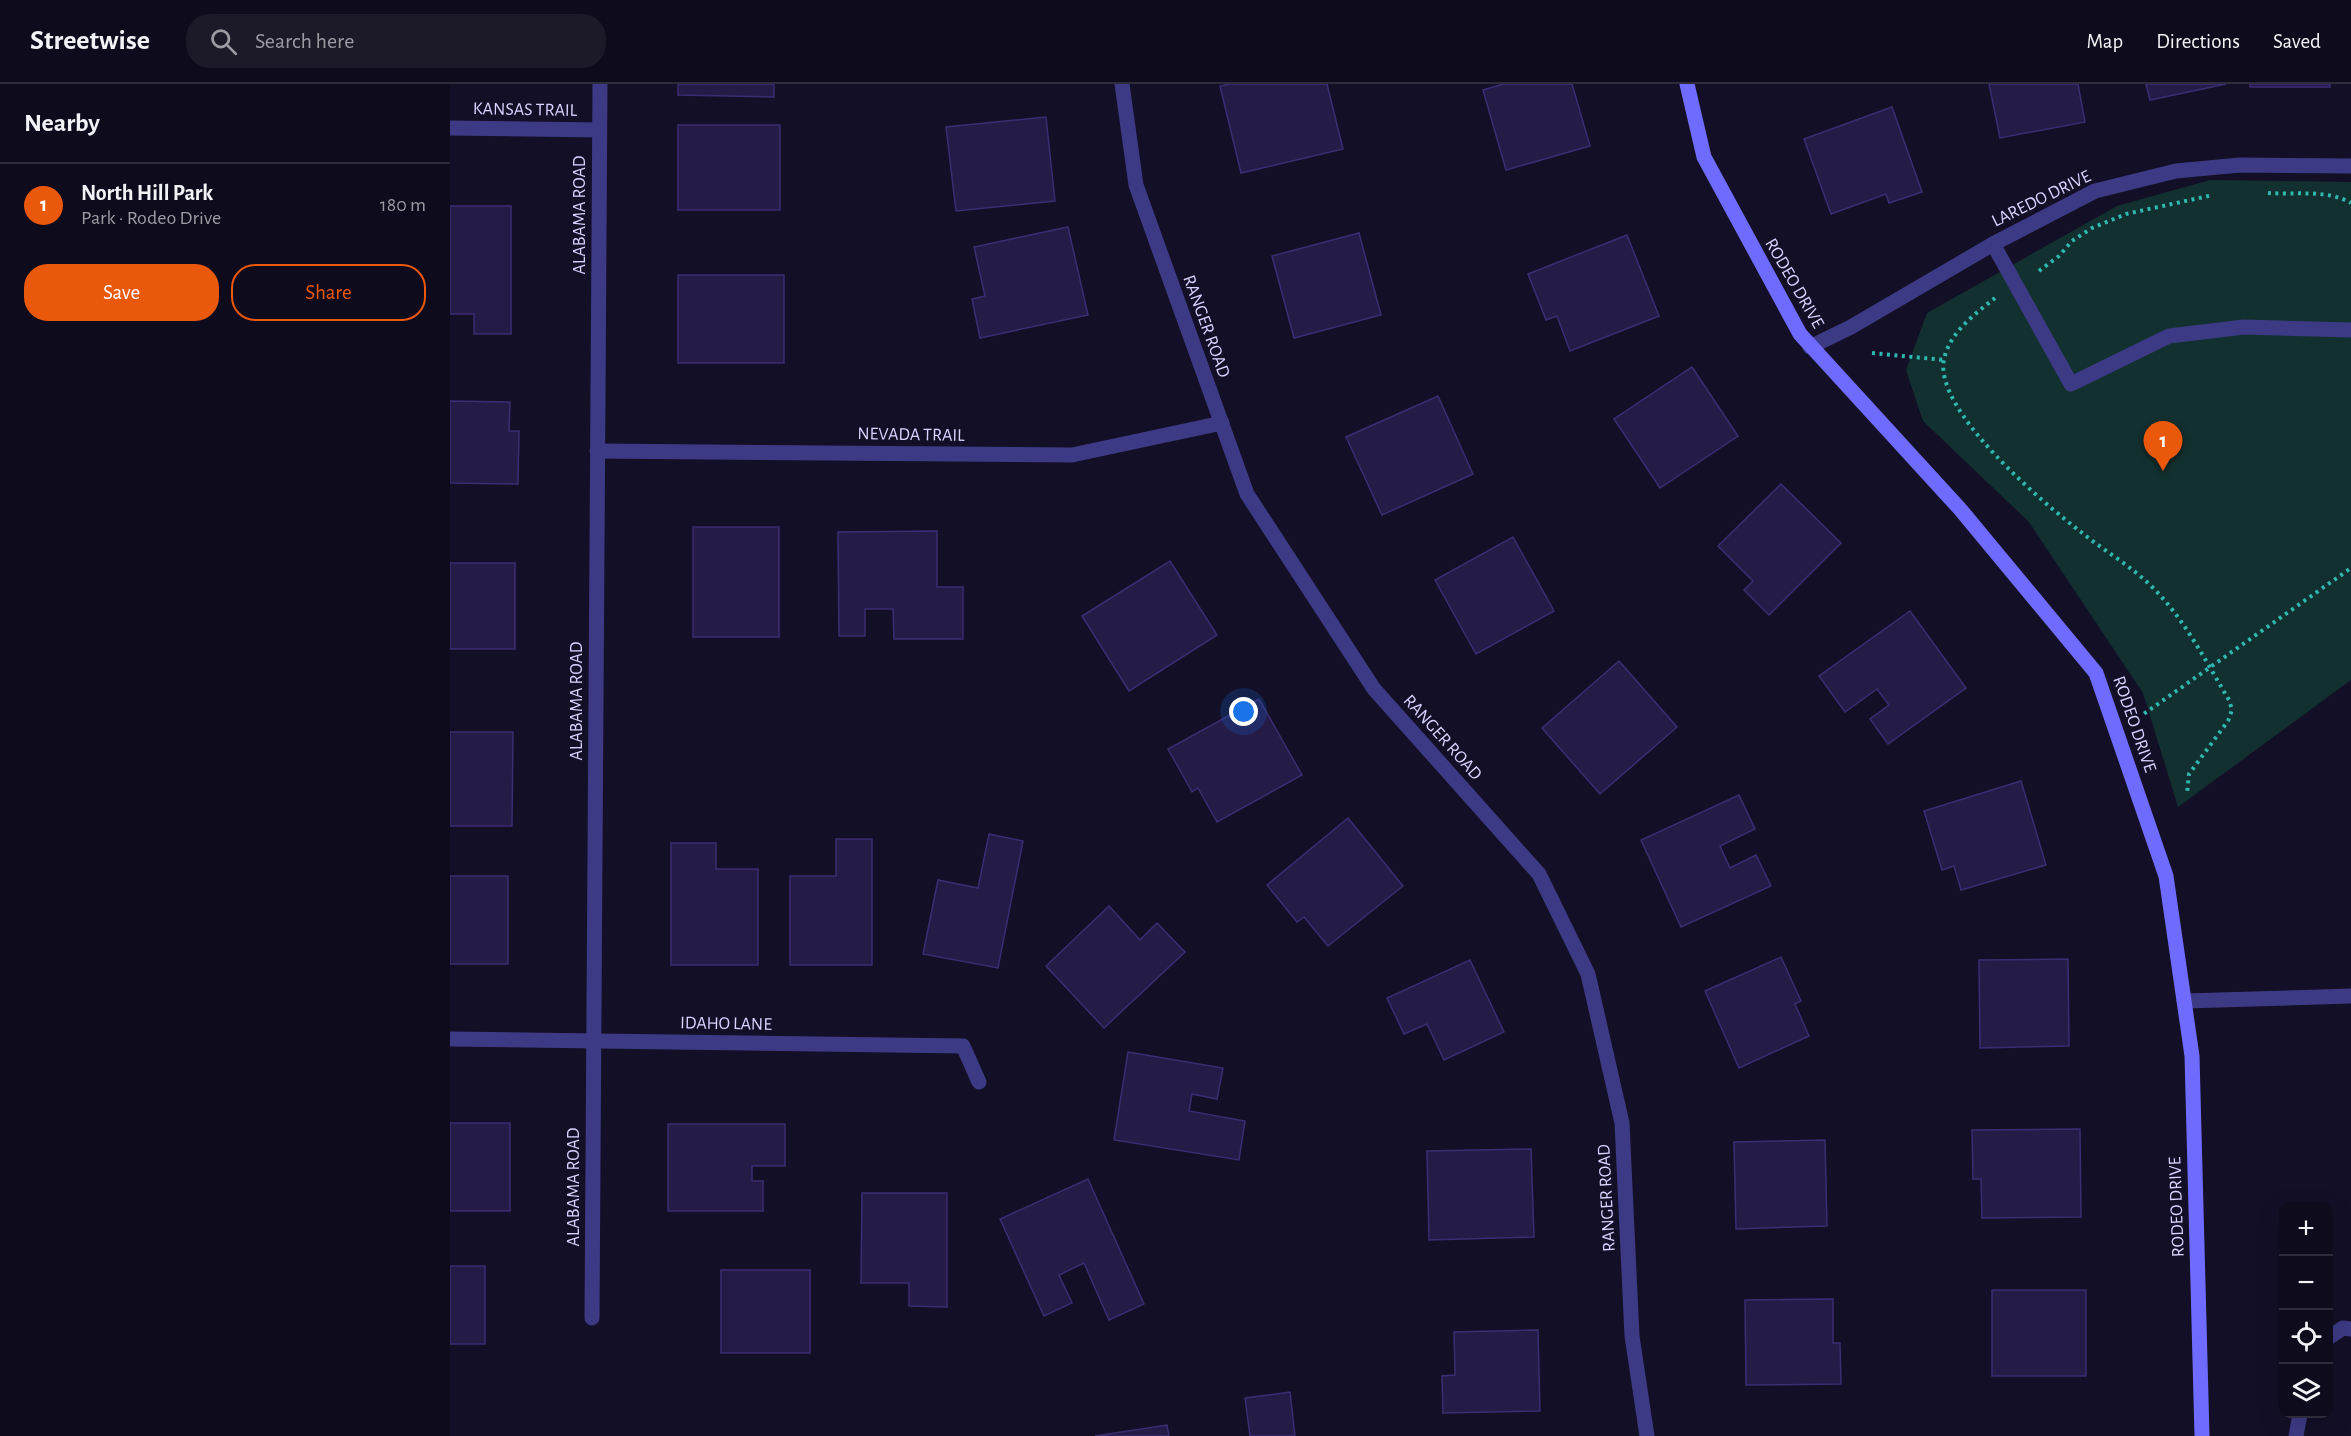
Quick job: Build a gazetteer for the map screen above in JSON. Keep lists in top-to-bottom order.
{
  "streets": {
    "street": [
      "KANSAS TRAIL",
      "LAREDO DRIVE",
      "ALABAMA ROAD",
      "RODEO DRIVE",
      "RANGER ROAD",
      "NEVADA TRAIL",
      "IDAHO LANE"
    ]
  },
  "crossings": [
    ["KANSAS TRAIL", "ALABAMA ROAD"],
    ["LAREDO DRIVE", "RODEO DRIVE"],
    ["ALABAMA ROAD", "NEVADA TRAIL"],
    ["ALABAMA ROAD", "IDAHO LANE"],
    ["RANGER ROAD", "NEVADA TRAIL"]
  ],
  "page": {
    "header": "Streetwise",
    "search": "Search here",
    "nav": ["Map", "Directions", "Saved"],
    "heading": "Nearby",
    "list": [
      {
        "mark": "1",
        "name": "North Hill Park",
        "note": "Park · Rodeo Drive",
        "value": "180 m"
      }
    ],
    "buttons": ["Save", "Share"],
    "pins": "1",
    "map_buttons": ["+", "−"]
  }
}
